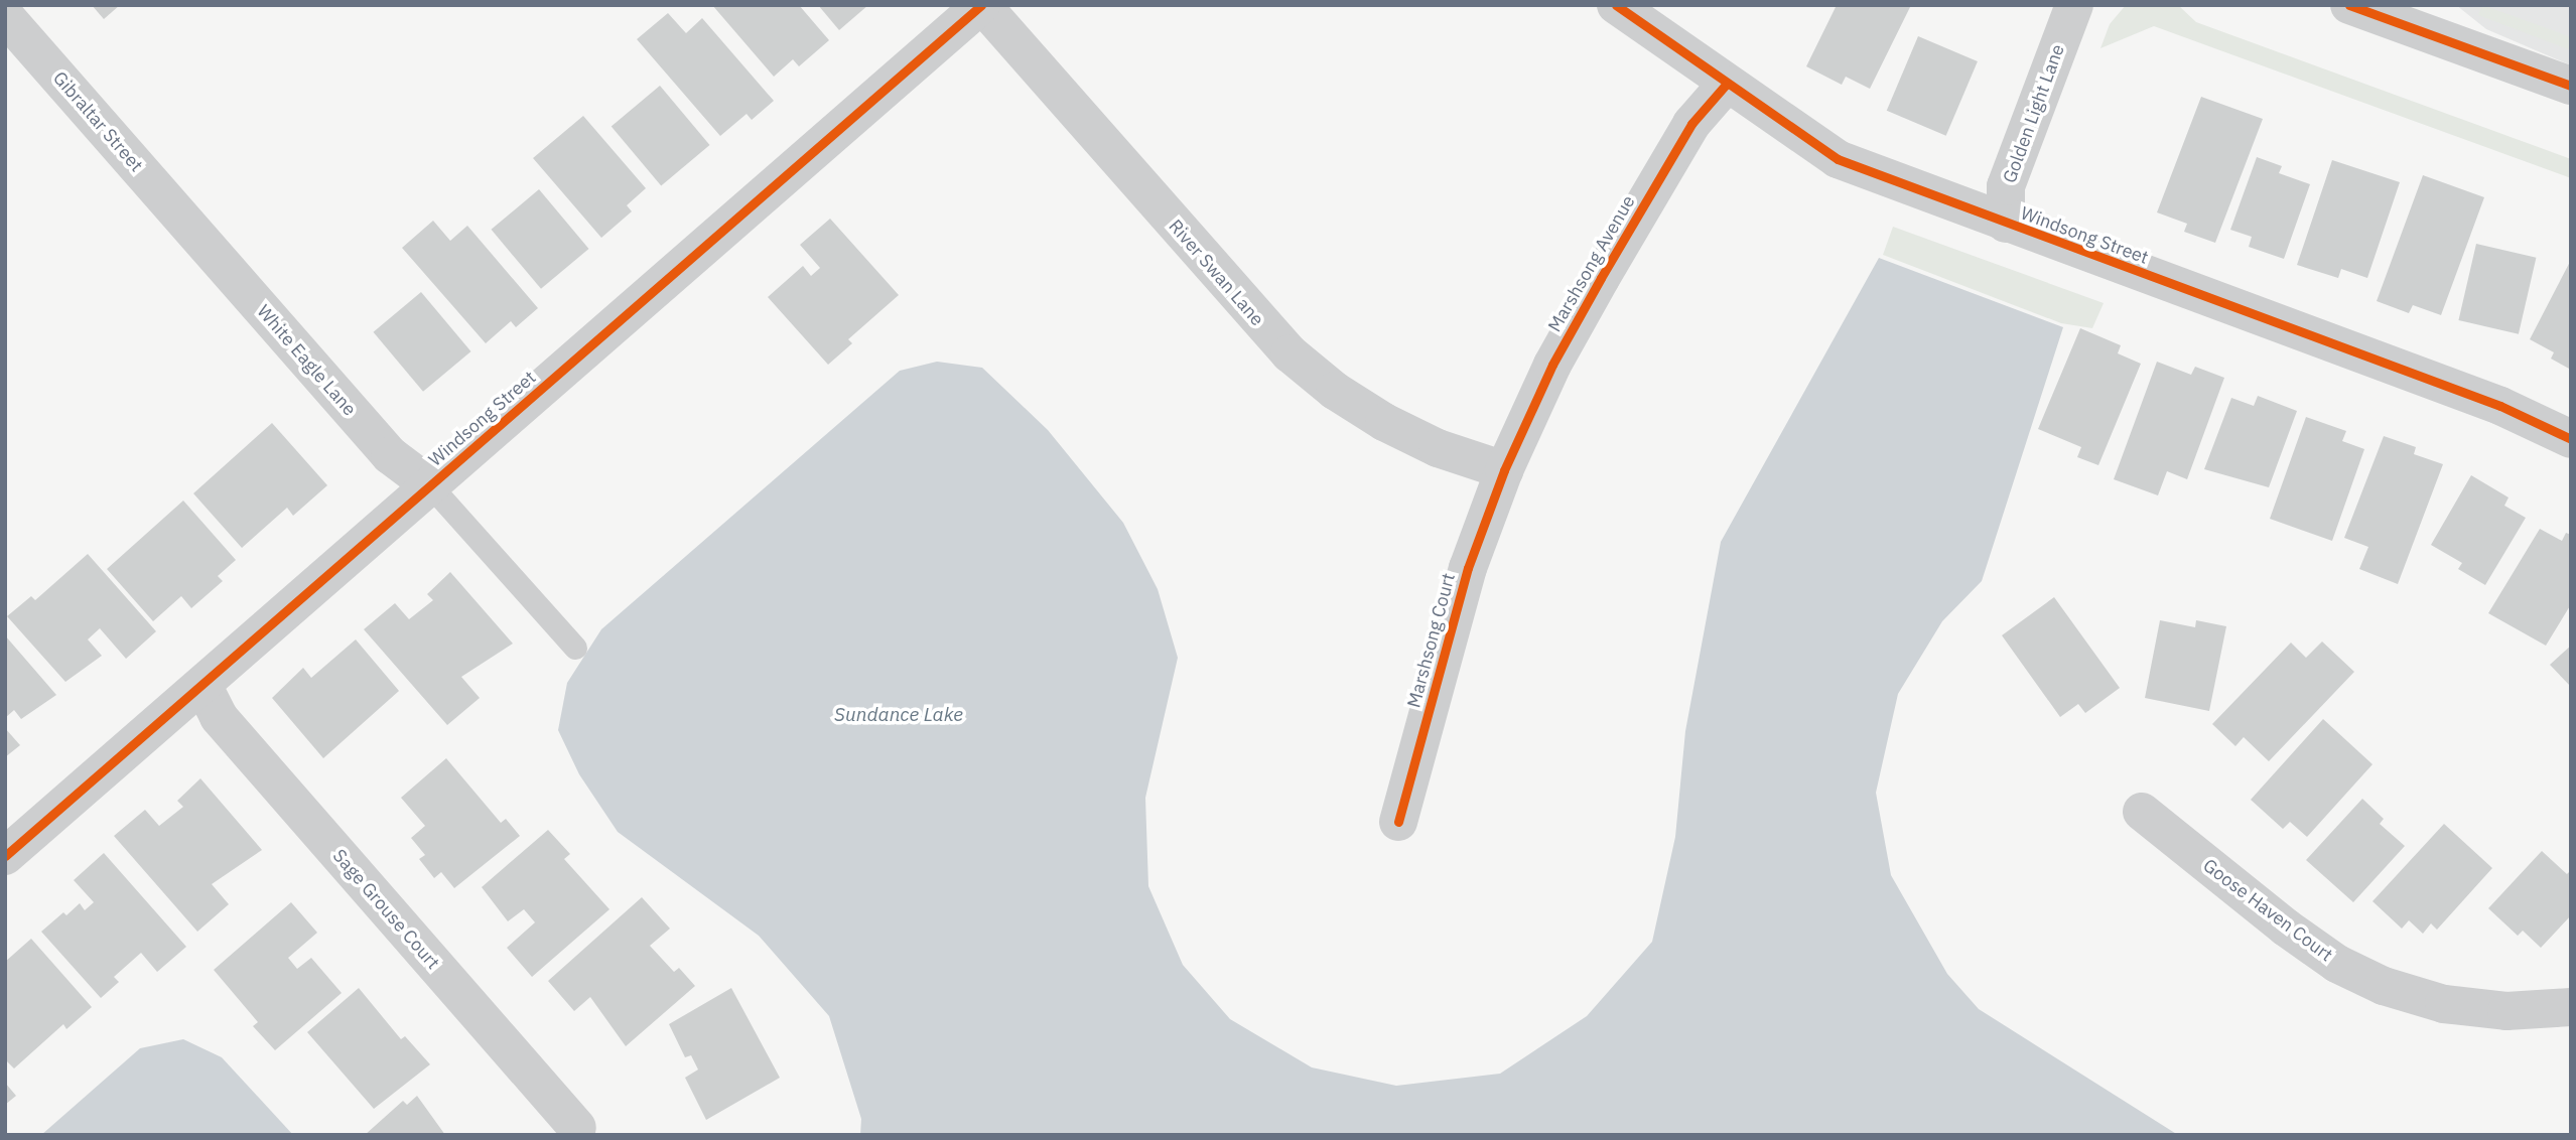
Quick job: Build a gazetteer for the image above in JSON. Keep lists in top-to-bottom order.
{
  "streets": {
    "street": [
      "Golden Light Lane",
      "Gibraltar Street",
      "Windsong Street",
      "Marshsong Avenue",
      "River Swan Lane",
      "White Eagle Lane",
      "Marshsong Court",
      "Sage Grouse Court",
      "Goose Haven Court"
    ]
  },
  "crossings": [
    ["Golden Light Lane", "Windsong Street"],
    ["Gibraltar Street", "White Eagle Lane"],
    ["Windsong Street", "Marshsong Avenue"],
    ["Windsong Street", "River Swan Lane"],
    ["Windsong Street", "White Eagle Lane"],
    ["Windsong Street", "Sage Grouse Court"],
    ["Marshsong Avenue", "River Swan Lane"],
    ["Marshsong Avenue", "Marshsong Court"],
    ["River Swan Lane", "Marshsong Court"]
  ],
  "water": ["Sundance Lake"]
}
